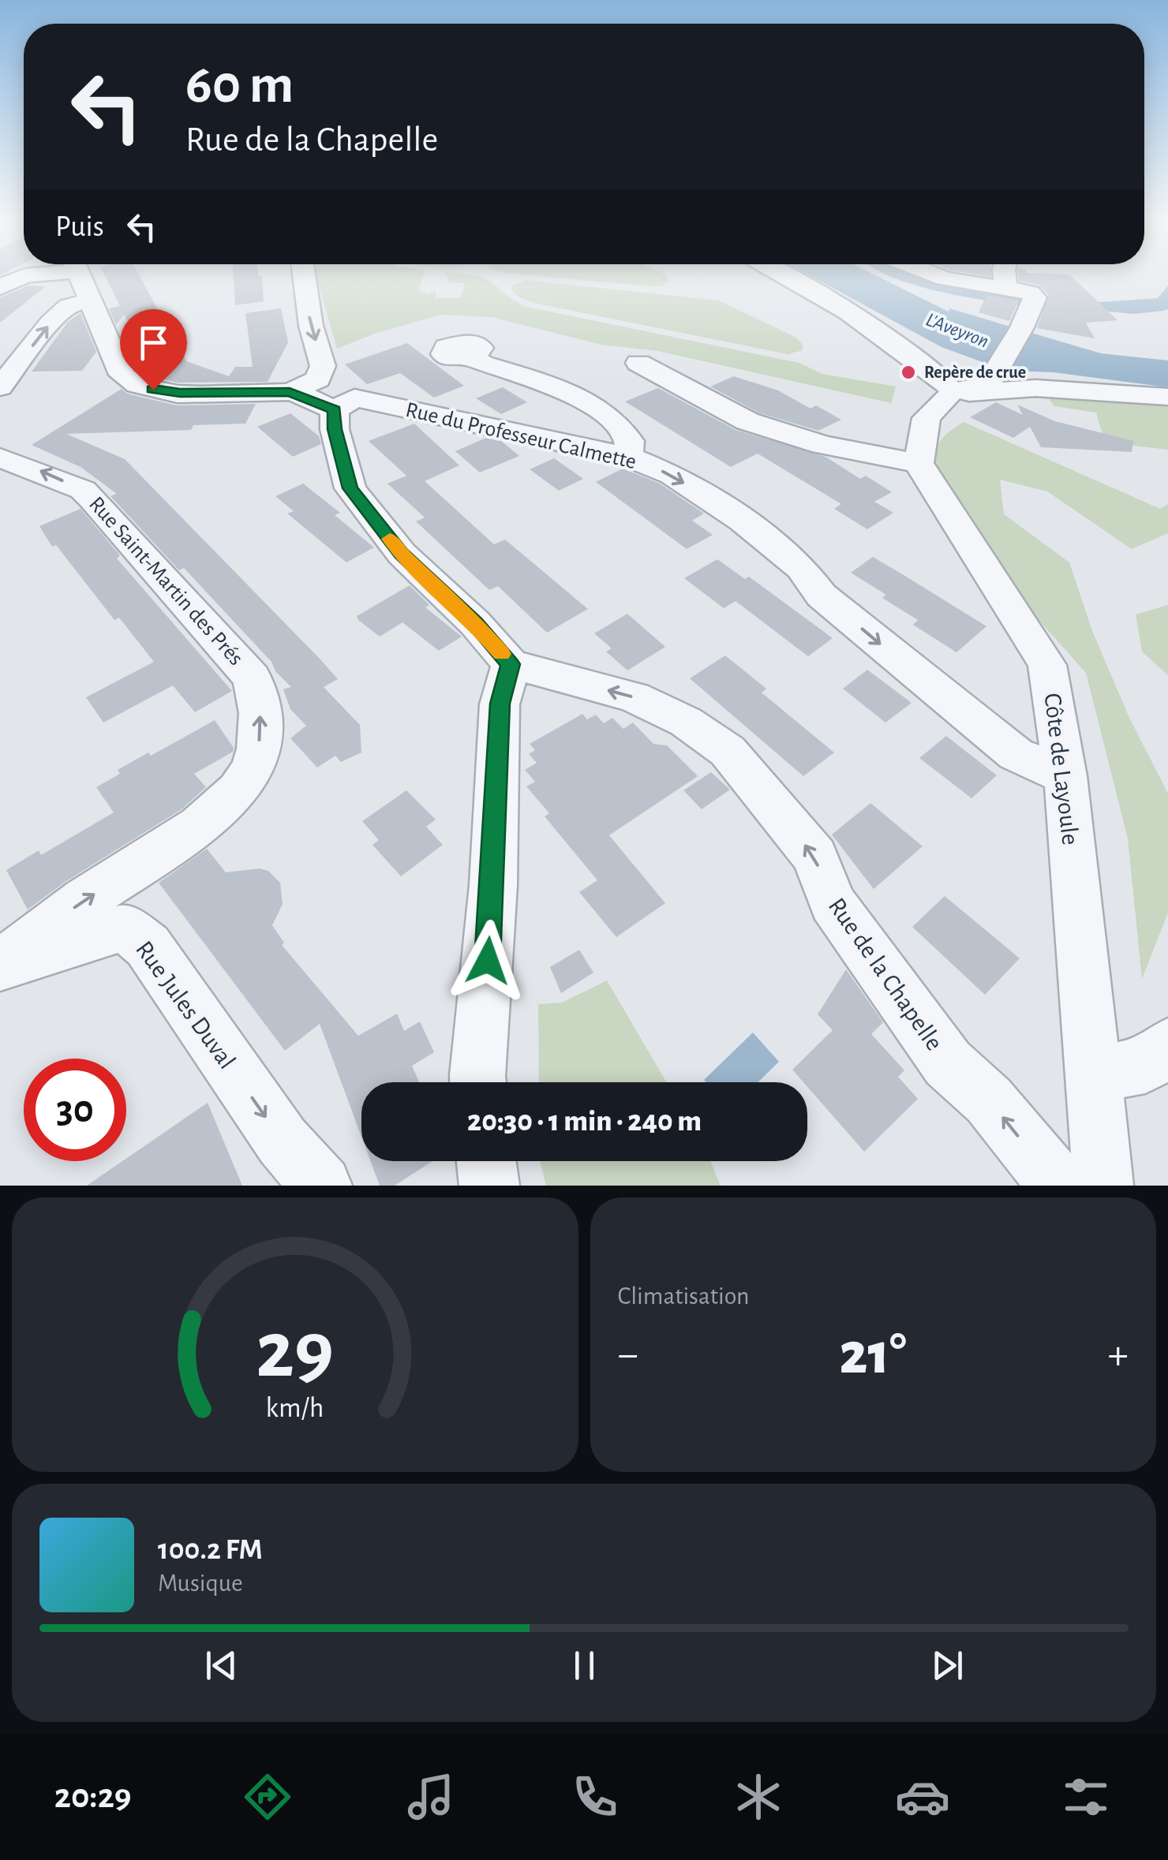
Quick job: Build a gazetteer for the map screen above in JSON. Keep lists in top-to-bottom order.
{
  "streets": {
    "street": [
      "Rue du Professeur Calmette",
      "Rue Saint-Martin des Prés",
      "Côte de Layoule",
      "Rue de la Chapelle",
      "Rue Jules Duval"
    ]
  },
  "crossings": [
    ["Rue du Professeur Calmette", "Côte de Layoule"],
    ["Rue Saint-Martin des Prés", "Rue Jules Duval"]
  ],
  "one_way": ["Rue Jules Duval"],
  "water": ["L'Aveyron"],
  "places": ["Repère de crue"],
  "page": {
    "turn": ["60 m", "Rue de la Chapelle"],
    "then": "Puis",
    "limit": "30",
    "trip": "20:30 · 1 min · 240 m",
    "tile": "Climatisation",
    "heat": ["−", "21°", "+"],
    "song": ["100.2 FM", "Musique"],
    "tabs": "20:29",
    "gauge": ["29", "km/h"]
  }
}
